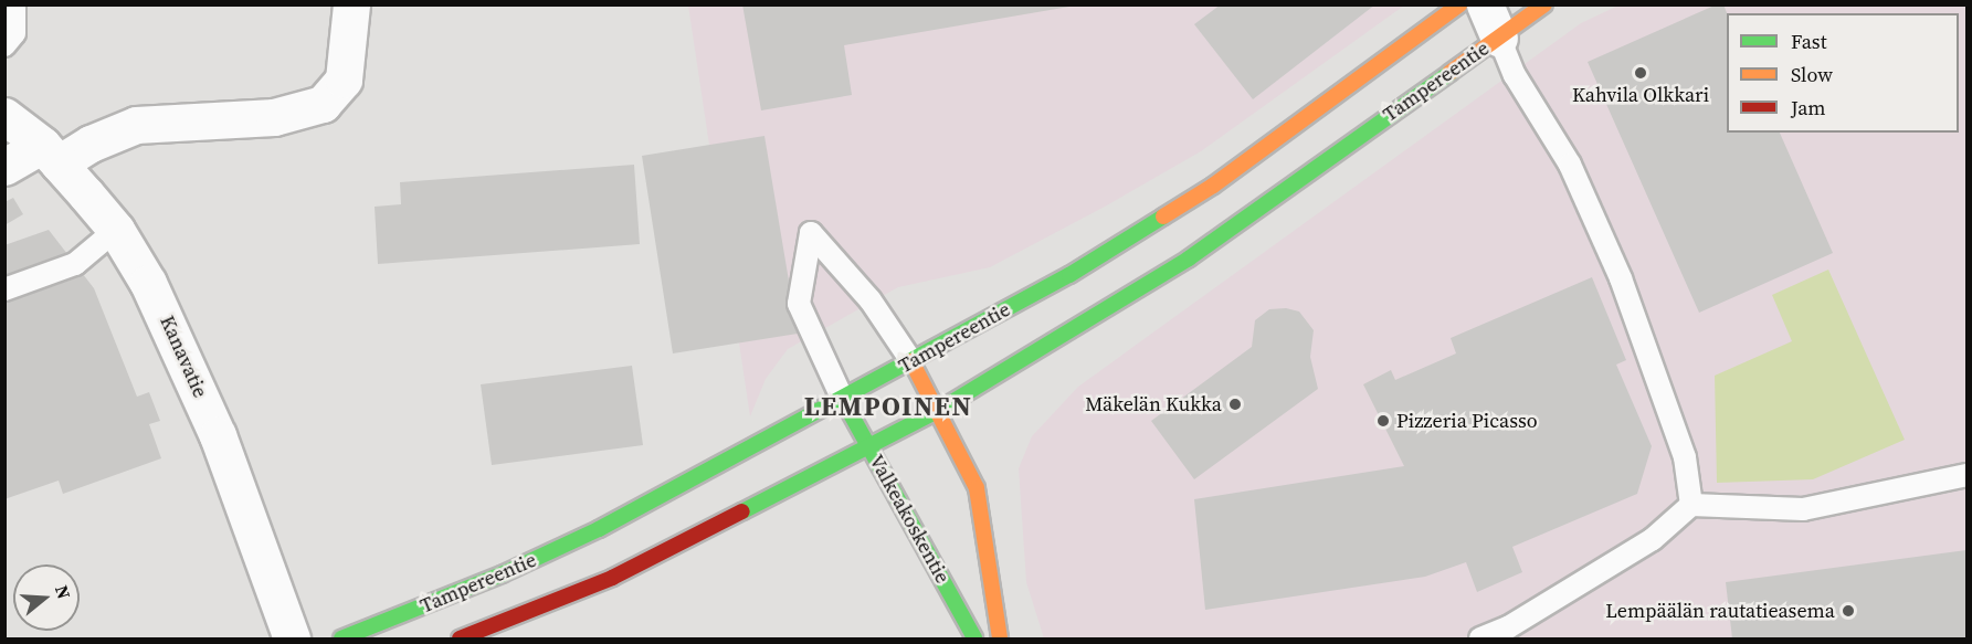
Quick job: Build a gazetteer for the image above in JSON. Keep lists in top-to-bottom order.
{
  "streets": {
    "main road": ["Tampereentie", "Valkeakoskentie"],
    "street": ["Kanavatie"]
  },
  "crossings": [
    ["Tampereentie", "Valkeakoskentie"]
  ],
  "districts": ["LEMPOINEN"],
  "places": [
    "Kahvila Olkkari",
    "Mäkelän Kukka",
    "Pizzeria Picasso",
    "Lempäälän rautatieasema"
  ],
  "legend": ["Fast", "Slow", "Jam"],
  "north": "right"
}
